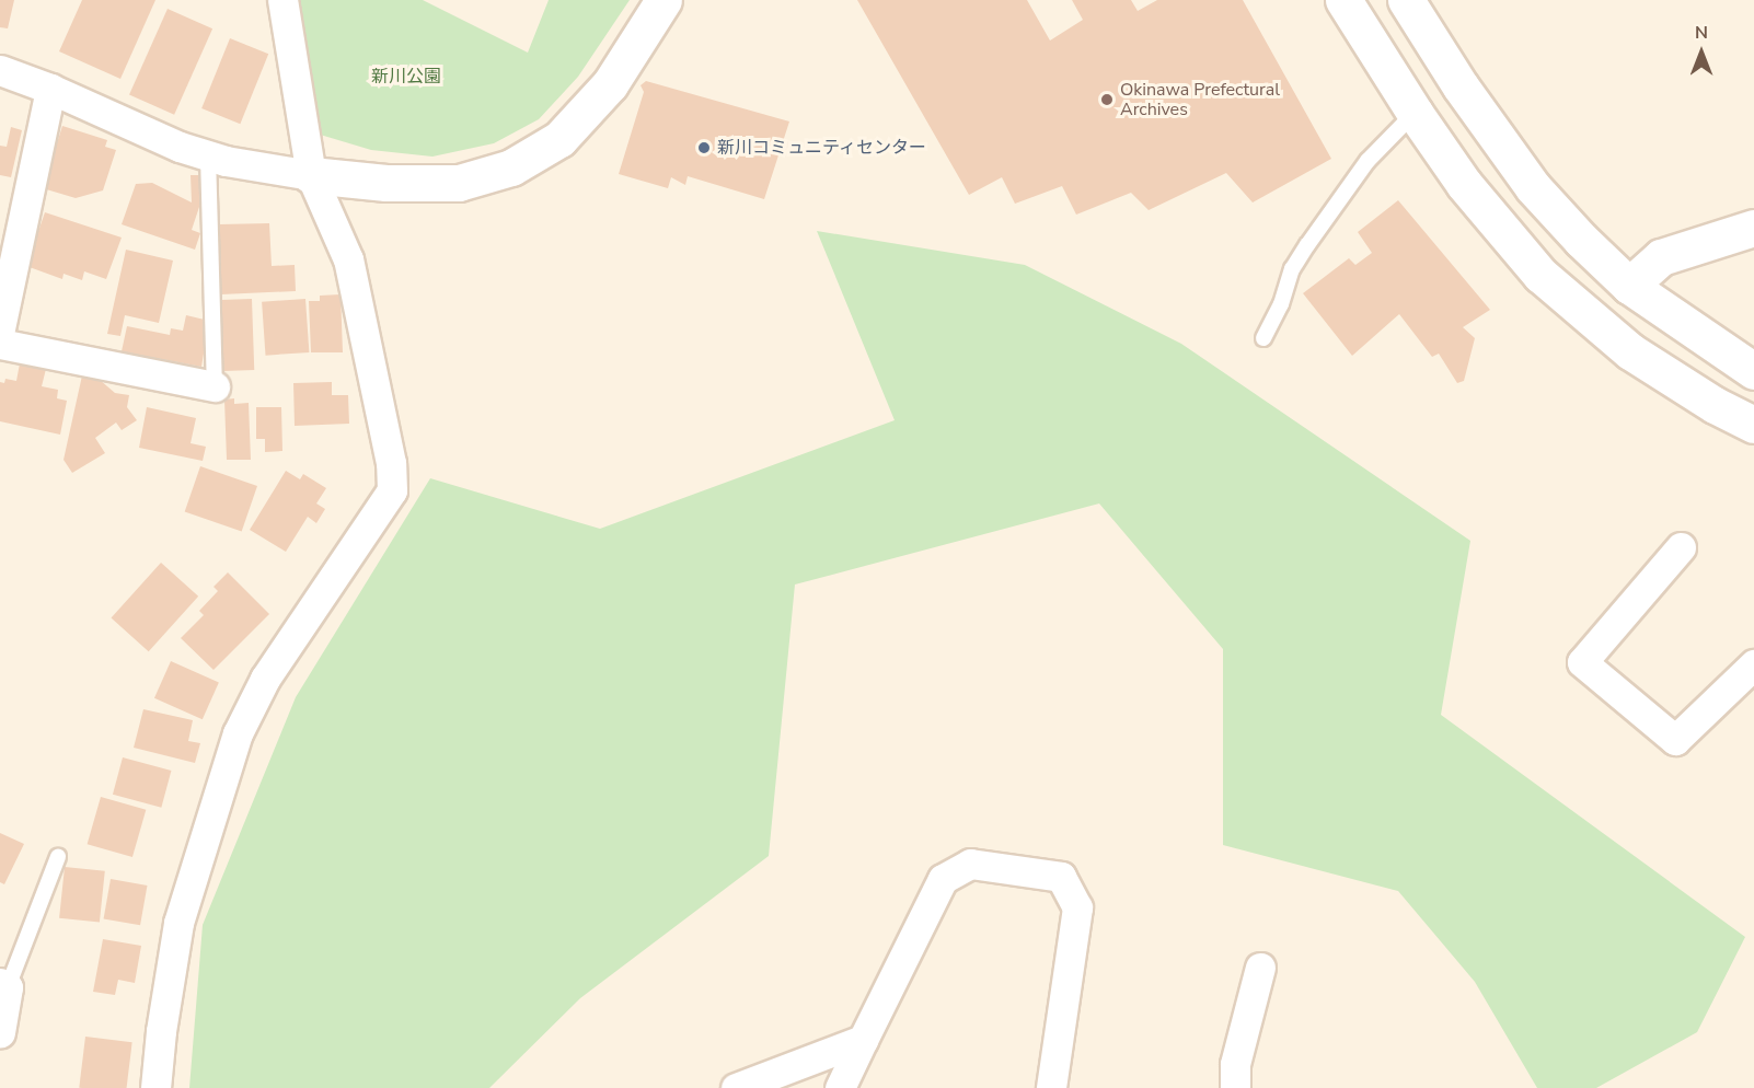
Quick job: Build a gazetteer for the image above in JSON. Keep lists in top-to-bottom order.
{
  "parks": ["新川公園"],
  "places": ["Okinawa Prefectural Archives", "新川コミュニティセンター"],
  "north": "top"
}
